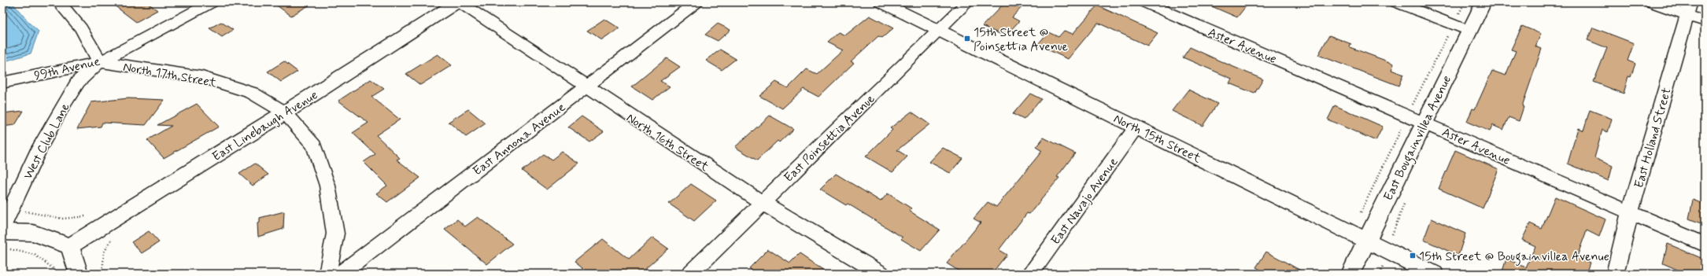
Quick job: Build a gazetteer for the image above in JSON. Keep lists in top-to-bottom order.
{
  "streets": {
    "street": [
      "Aster Avenue",
      "99th Avenue",
      "North 17th Street",
      "East Linebaugh Avenue",
      "East Poinsettia Avenue",
      "North 15th Street",
      "East Bougainvillea Avenue",
      "East Holland Street",
      "East Annona Avenue",
      "West Club Lane",
      "North 16th Street",
      "East Navajo Avenue"
    ]
  },
  "crossings": [
    ["Aster Avenue", "East Bougainvillea Avenue"],
    ["Aster Avenue", "East Holland Street"],
    ["99th Avenue", "North 17th Street"],
    ["99th Avenue", "West Club Lane"],
    ["North 17th Street", "East Linebaugh Avenue"],
    ["North 17th Street", "West Club Lane"],
    ["East Linebaugh Avenue", "North 16th Street"],
    ["East Poinsettia Avenue", "North 15th Street"],
    ["East Poinsettia Avenue", "North 16th Street"],
    ["North 15th Street", "East Bougainvillea Avenue"],
    ["North 15th Street", "East Navajo Avenue"],
    ["East Annona Avenue", "North 16th Street"]
  ],
  "places": {
    "transit": ["15th Street @ Poinsettia Avenue", "15th Street @ Bougainvillea Avenue"]
  }
}
